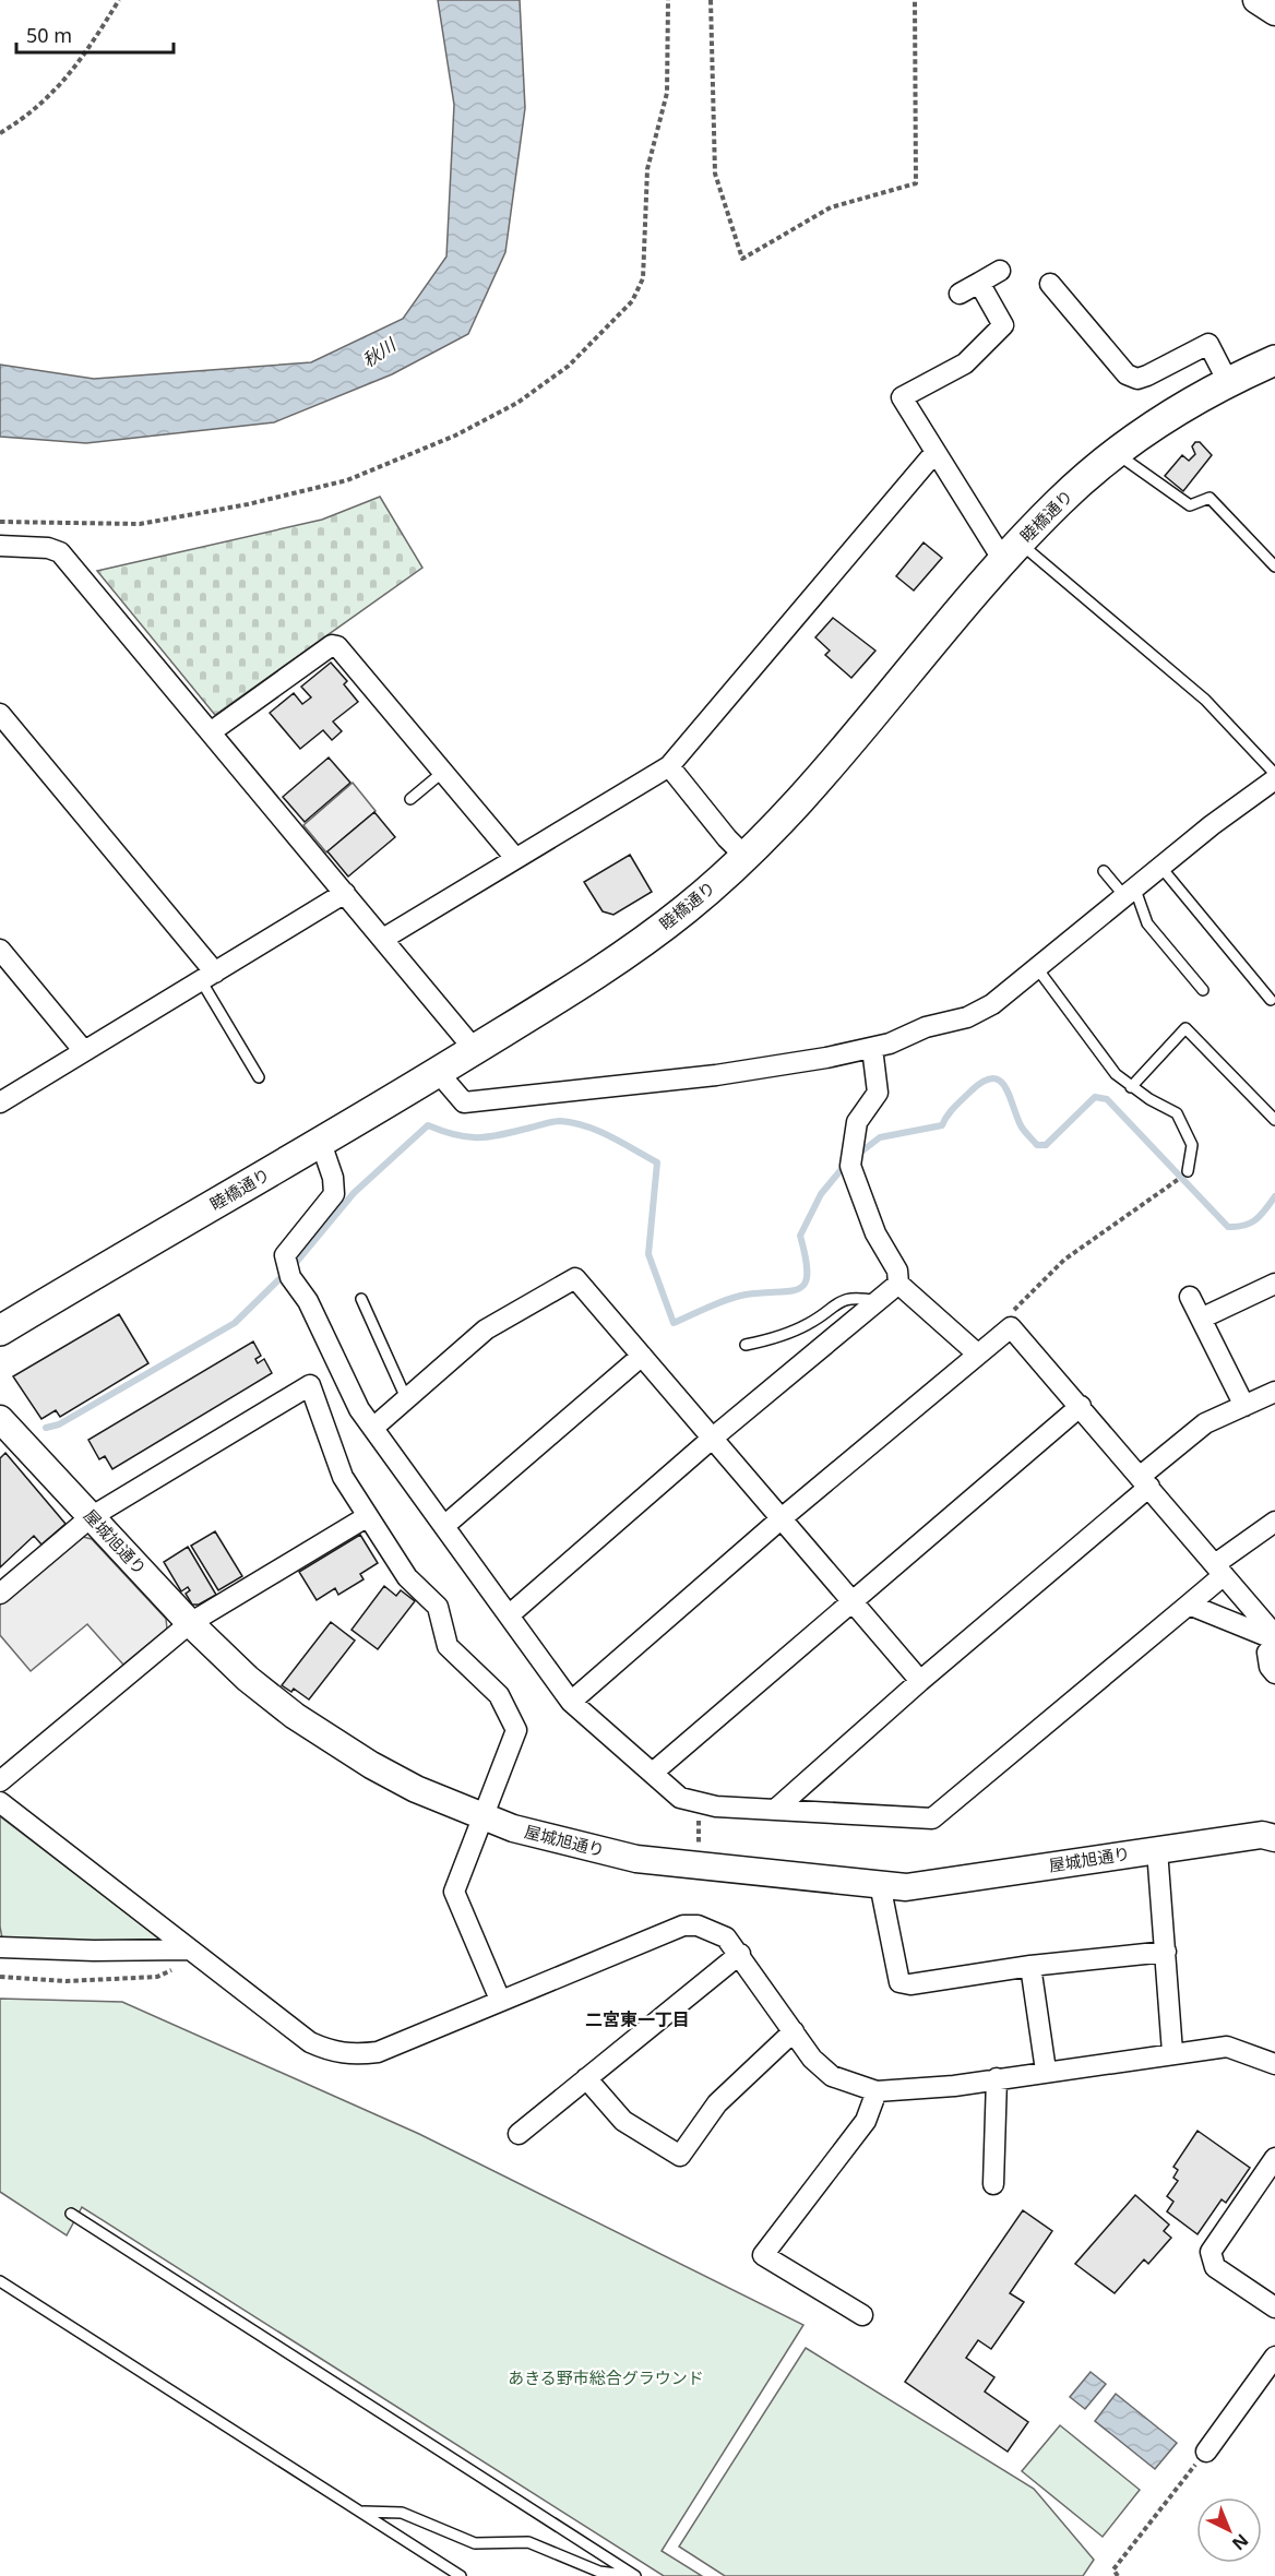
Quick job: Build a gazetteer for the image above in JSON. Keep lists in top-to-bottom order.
{
  "streets": {
    "main road": ["睦橋通り"],
    "street": ["屋城旭通り"]
  },
  "districts": ["二宮東一丁目"],
  "water": ["秋川"],
  "parks": ["あきる野市総合グラウンド"],
  "scale_bar": "50 m",
  "north": "bottom right"
}
